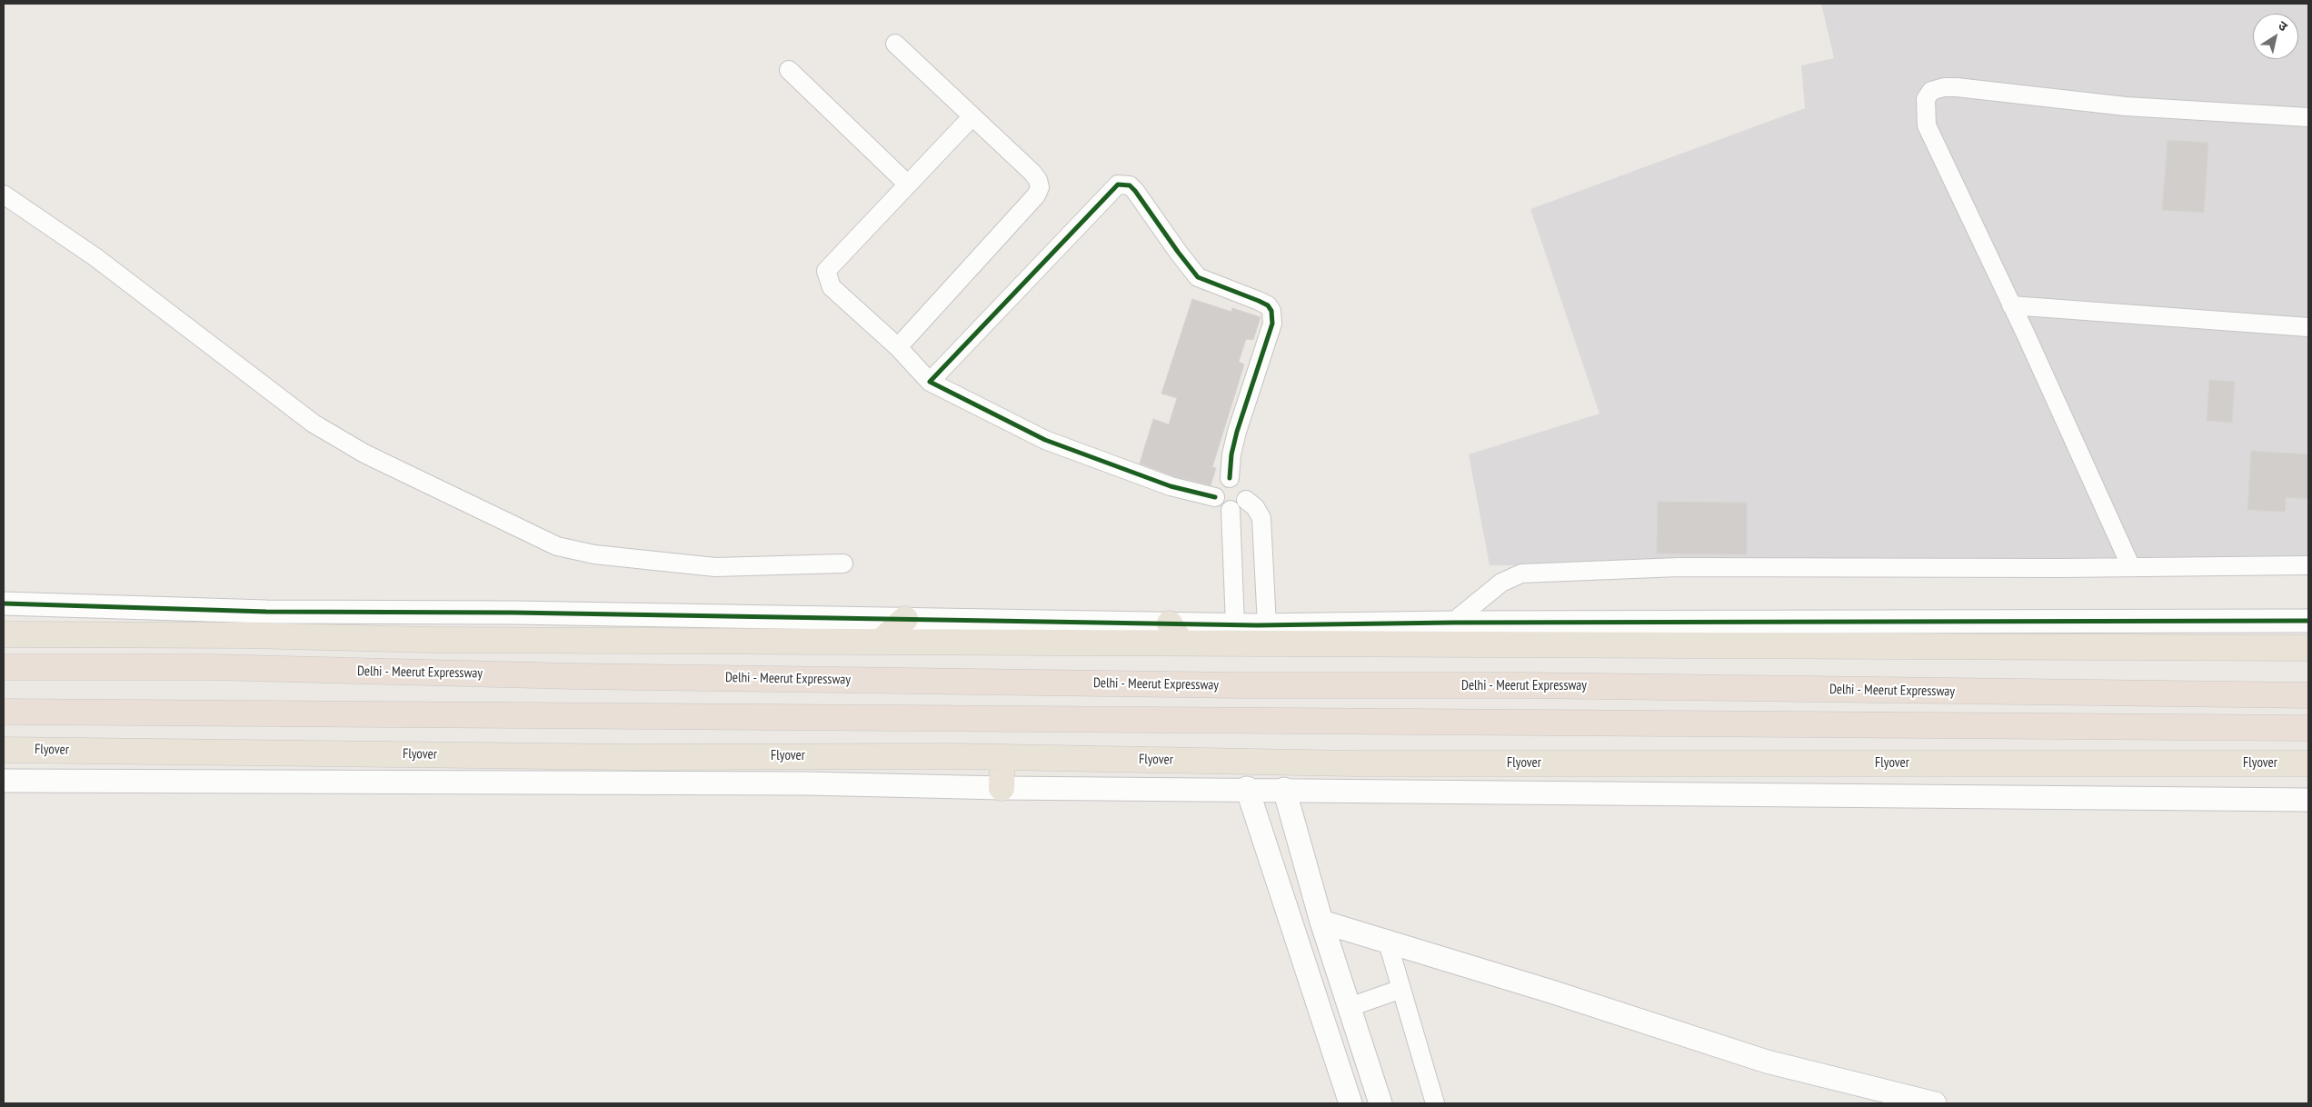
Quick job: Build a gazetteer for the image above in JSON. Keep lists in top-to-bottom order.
{
  "streets": {
    "highway": ["Delhi - Meerut Expressway", "Flyover"]
  },
  "north": "top right"
}
